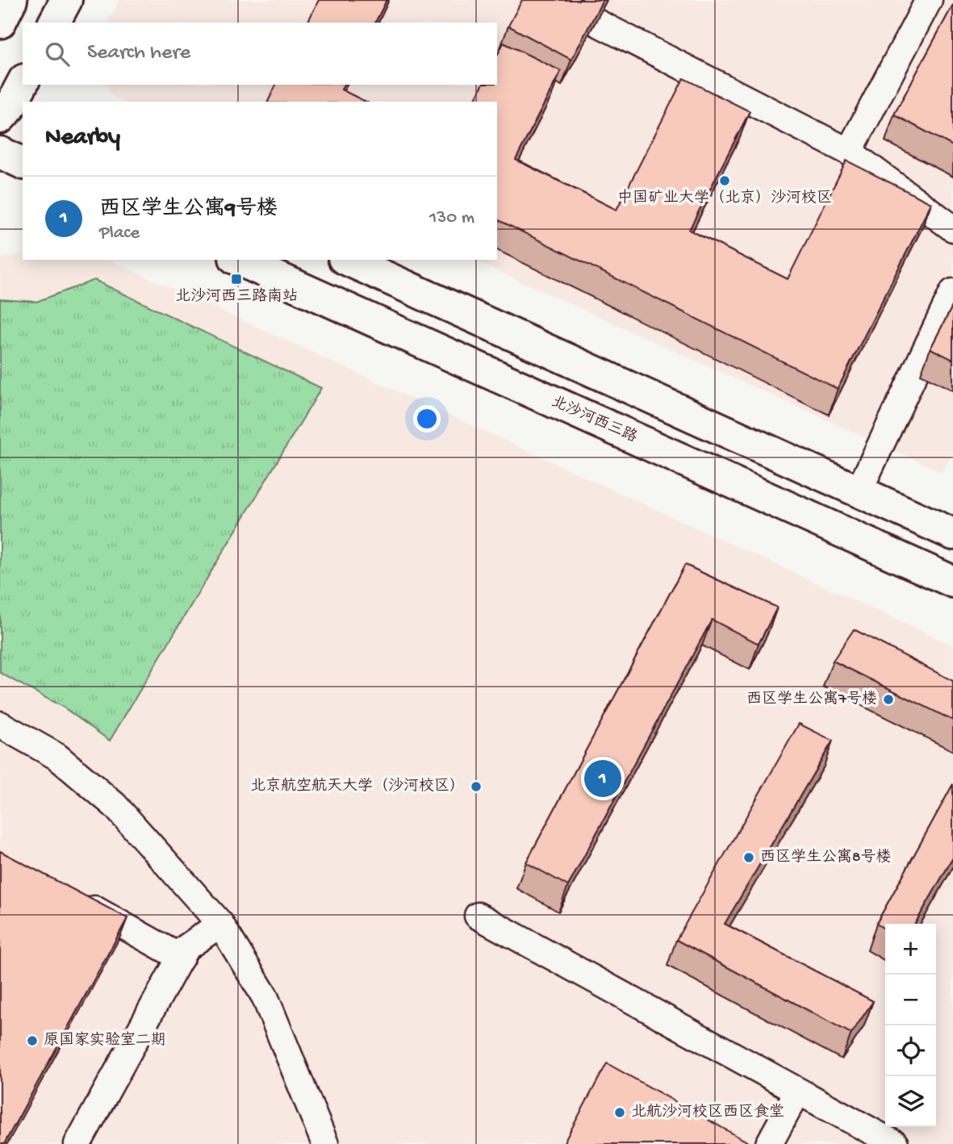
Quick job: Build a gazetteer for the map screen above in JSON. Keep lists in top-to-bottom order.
{
  "streets": {
    "street": ["北沙河西三路"]
  },
  "places": {
    "other": [
      "中国矿业大学（北京）沙河校区",
      "西区学生公寓7号楼",
      "北京航空航天大学（沙河校区）",
      "西区学生公寓8号楼",
      "原国家实验室二期",
      "北航沙河校区西区食堂"
    ],
    "transit": ["北沙河西三路南站"]
  },
  "page": {
    "search": "Search here",
    "heading": "Nearby",
    "list": [
      {
        "mark": "1",
        "name": "西区学生公寓9号楼",
        "note": "Place",
        "value": "130 m"
      }
    ],
    "pins": "1",
    "map_buttons": ["+", "−"]
  }
}
